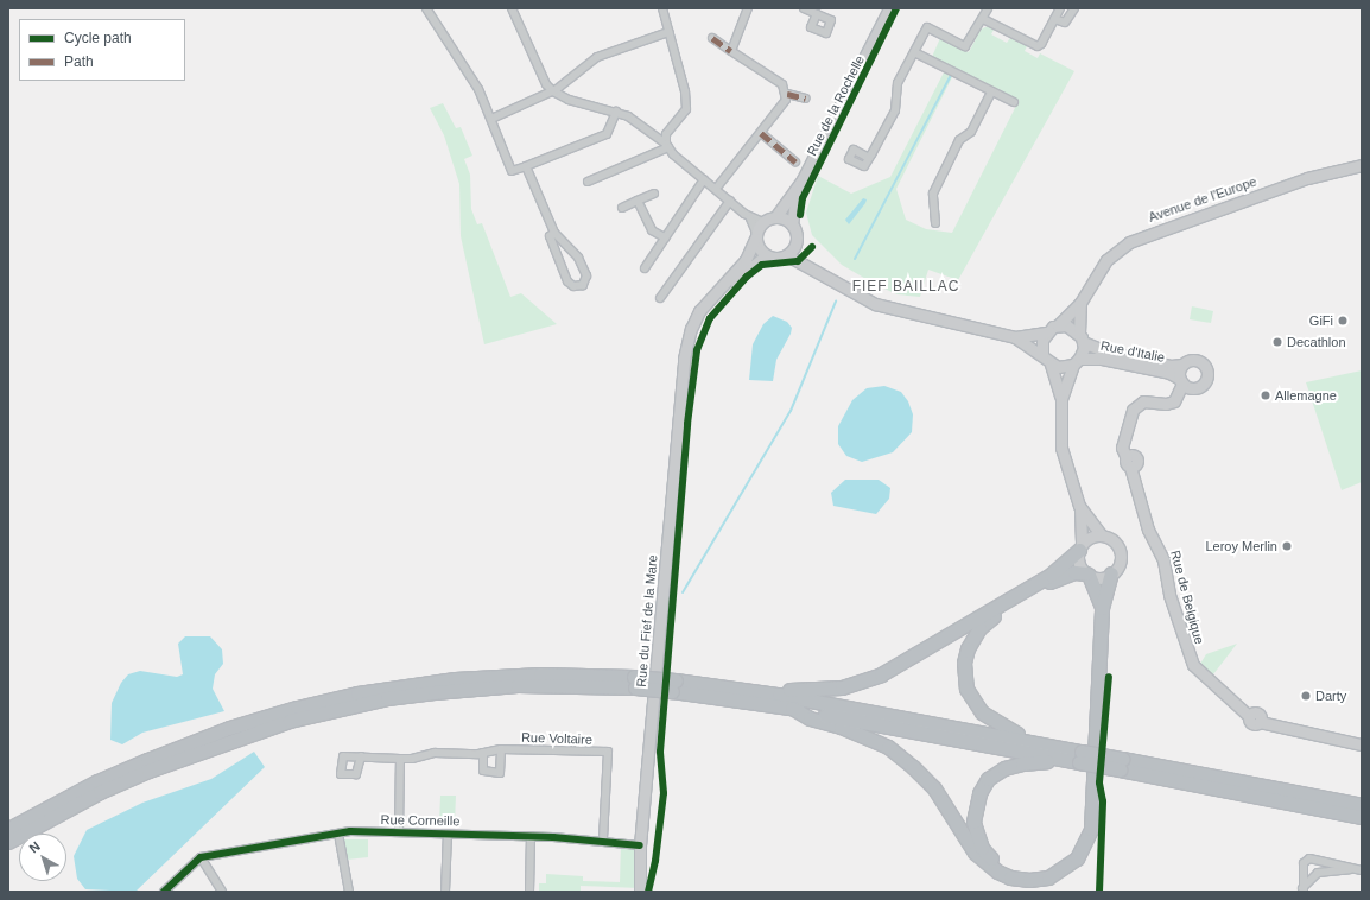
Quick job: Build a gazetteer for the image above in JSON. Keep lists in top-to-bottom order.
{
  "streets": {
    "main road": [
      "Rue de la Rochelle",
      "Avenue de l'Europe",
      "Rue d'Italie",
      "Rue de Belgique",
      "Rue du Fief de la Mare"
    ],
    "street": ["Rue Voltaire", "Rue Corneille"]
  },
  "crossings": [
    ["Rue de la Rochelle", "Rue du Fief de la Mare"],
    ["Avenue de l'Europe", "Rue d'Italie"],
    ["Rue d'Italie", "Rue de Belgique"],
    ["Rue du Fief de la Mare", "Rue Corneille"],
    ["Rue Voltaire", "Rue Corneille"]
  ],
  "districts": ["FIEF BAILLAC"],
  "places": [
    "GiFi",
    "Decathlon",
    "Allemagne",
    "Leroy Merlin",
    "Darty"
  ],
  "legend": ["Cycle path", "Path"],
  "north": "top left"
}
